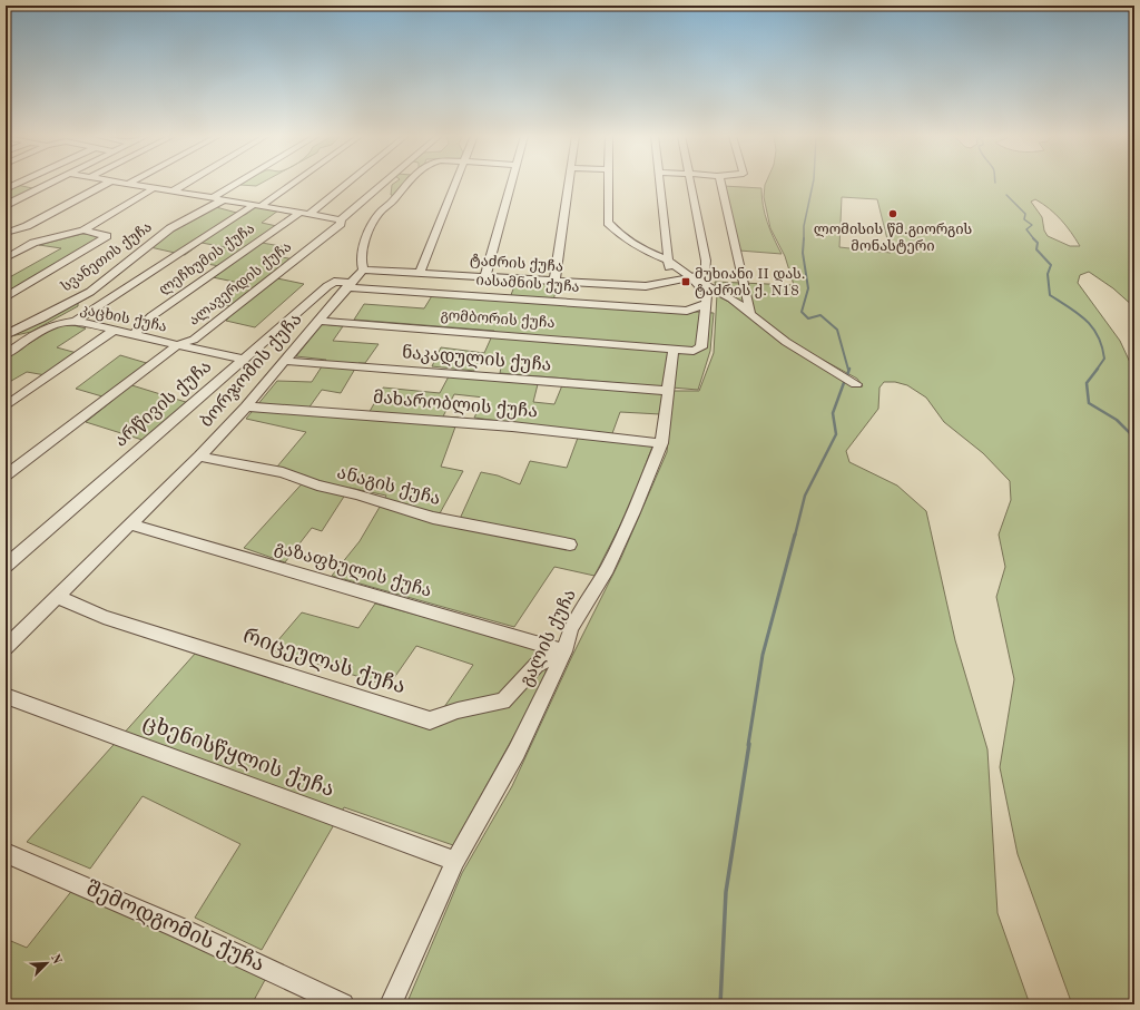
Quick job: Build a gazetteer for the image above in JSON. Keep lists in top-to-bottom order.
{
  "streets": {
    "street": [
      "სვანეთის ქუჩა",
      "ლეჩხუმის ქუჩა",
      "ტაძრის ქუჩა",
      "ალავერდის ქუჩა",
      "იასამნის ქუჩა",
      "კაცხის ქუჩა",
      "გომბორის ქუჩა",
      "ნაკადულის ქუჩა",
      "ბორჯომის ქუჩა",
      "არწივის ქუჩა",
      "მახარობლის ქუჩა",
      "ანაგის ქუჩა",
      "გაზაფხულის ქუჩა",
      "გალის ქუჩა",
      "რიცეულას ქუჩა",
      "ცხენისწყლის ქუჩა",
      "შემოდგომის ქუჩა"
    ]
  },
  "crossings": [
    ["ლეჩხუმის ქუჩა", "კაცხის ქუჩა"],
    ["ტაძრის ქუჩა", "ბორჯომის ქუჩა"],
    ["ალავერდის ქუჩა", "კაცხის ქუჩა"],
    ["იასამნის ქუჩა", "ბორჯომის ქუჩა"],
    ["იასამნის ქუჩა", "არწივის ქუჩა"],
    ["კაცხის ქუჩა", "არწივის ქუჩა"],
    ["გომბორის ქუჩა", "ბორჯომის ქუჩა"],
    ["გომბორის ქუჩა", "გალის ქუჩა"],
    ["ნაკადულის ქუჩა", "ბორჯომის ქუჩა"],
    ["ნაკადულის ქუჩა", "გალის ქუჩა"],
    ["ბორჯომის ქუჩა", "არწივის ქუჩა"],
    ["ბორჯომის ქუჩა", "მახარობლის ქუჩა"],
    ["ბორჯომის ქუჩა", "ანაგის ქუჩა"],
    ["ბორჯომის ქუჩა", "გაზაფხულის ქუჩა"],
    ["ბორჯომის ქუჩა", "რიცეულას ქუჩა"],
    ["მახარობლის ქუჩა", "გალის ქუჩა"],
    ["გაზაფხულის ქუჩა", "გალის ქუჩა"],
    ["გაზაფხულის ქუჩა", "რიცეულას ქუჩა"],
    ["გალის ქუჩა", "რიცეულას ქუჩა"],
    ["გალის ქუჩა", "ცხენისწყლის ქუჩა"]
  ],
  "places": {
    "other": ["ლომისის წმ.გიორგის მონასტერი"],
    "transit": ["მუხიანი II დას. ტაძრის ქ. N18"]
  },
  "north": "top right"
}
